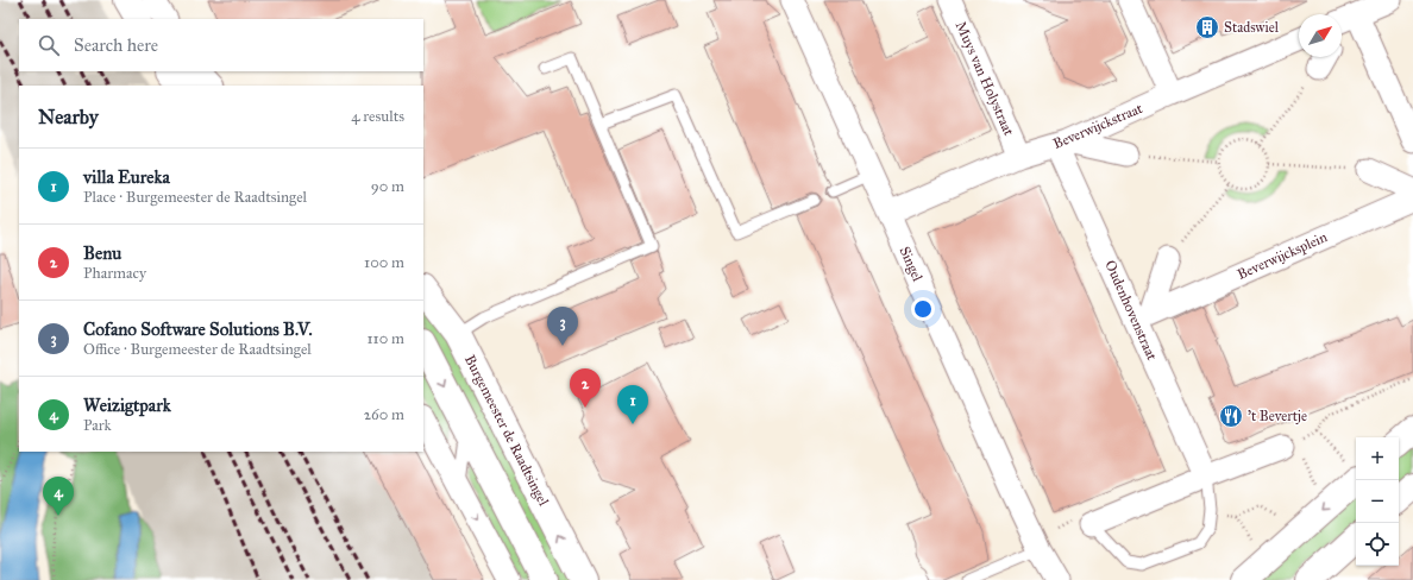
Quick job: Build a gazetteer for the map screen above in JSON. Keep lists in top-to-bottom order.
{
  "streets": {
    "main road": ["Burgemeester de Raadtsingel"],
    "street": [
      "Muys van Holystraat",
      "Beverwijckstraat",
      "Beverwijcksplein",
      "Singel",
      "Oudenhovenstraat"
    ]
  },
  "crossings": [
    ["Muys van Holystraat", "Beverwijckstraat"],
    ["Beverwijckstraat", "Singel"],
    ["Beverwijckstraat", "Oudenhovenstraat"],
    ["Beverwijcksplein", "Oudenhovenstraat"]
  ],
  "places": {
    "building": ["Stadswiel"],
    "restaurant": ["'t Bevertje"]
  },
  "north": "top right",
  "page": {
    "search": "Search here",
    "heading": ["Nearby", "4 results"],
    "list": [
      {
        "mark": "1",
        "name": "villa Eureka",
        "note": "Place · Burgemeester de Raadtsingel",
        "value": "90 m"
      },
      {
        "mark": "2",
        "name": "Benu",
        "note": "Pharmacy",
        "value": "100 m"
      },
      {
        "mark": "3",
        "name": "Cofano Software Solutions B.V.",
        "note": "Office · Burgemeester de Raadtsingel",
        "value": "110 m"
      },
      {
        "mark": "4",
        "name": "Weizigtpark",
        "note": "Park",
        "value": "260 m"
      }
    ],
    "pins": [
      "3",
      "2",
      "1",
      "4"
    ],
    "map_buttons": ["+", "−"]
  }
}
